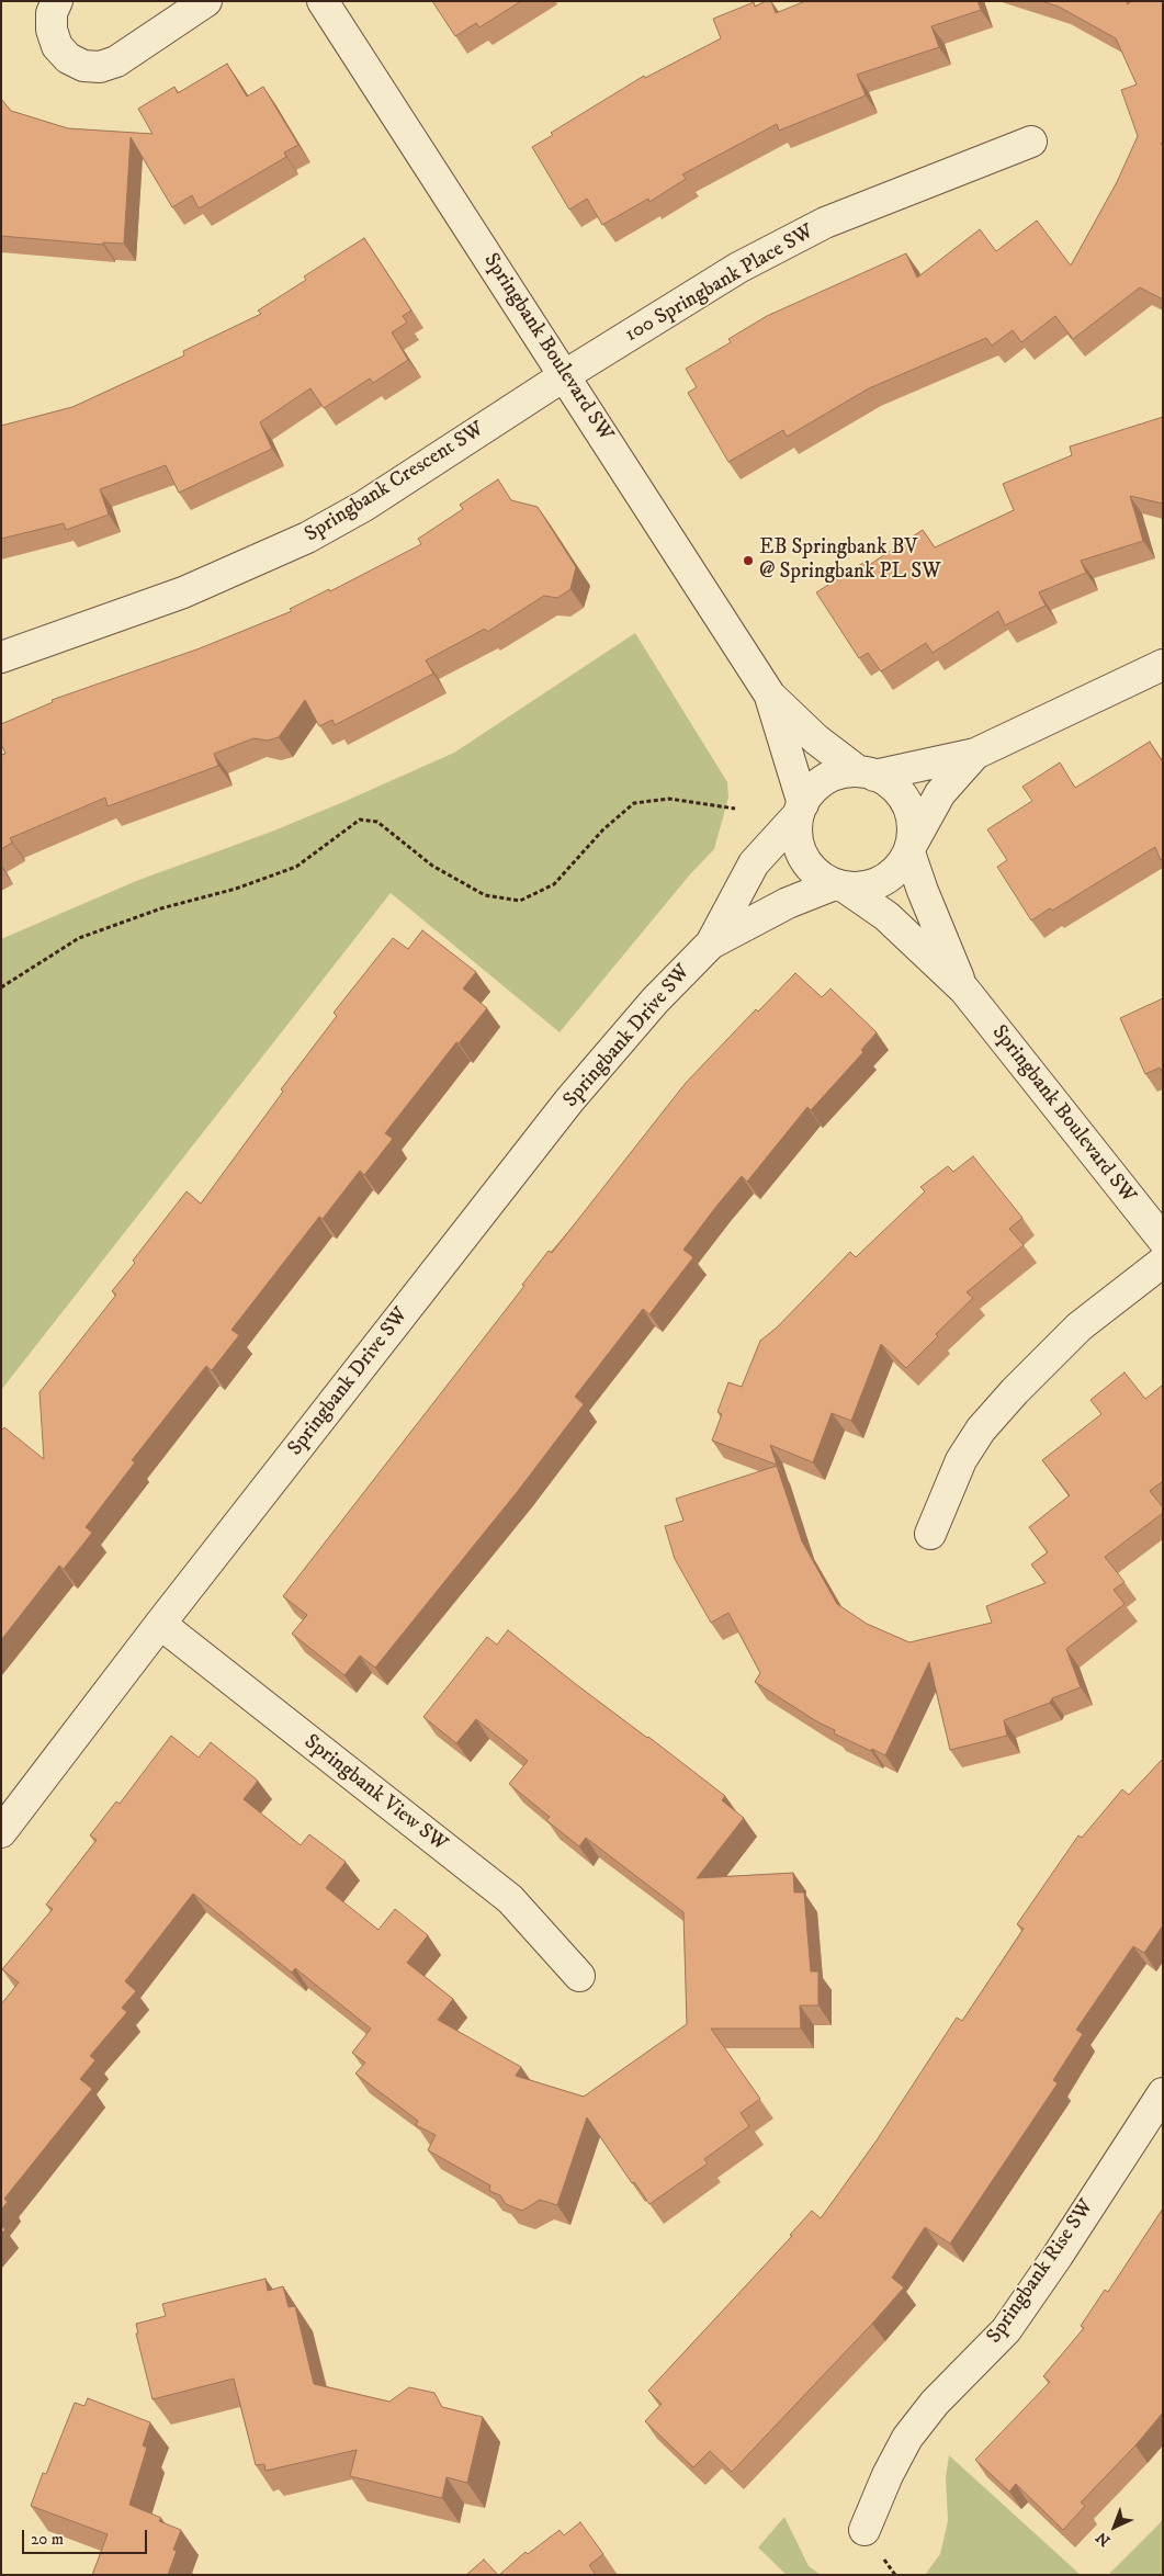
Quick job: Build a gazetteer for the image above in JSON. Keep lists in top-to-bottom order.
{
  "streets": {
    "street": [
      "100 Springbank Place SW",
      "Springbank Boulevard SW",
      "Springbank Crescent SW",
      "Springbank Drive SW",
      "Springbank View SW",
      "Springbank Rise SW"
    ]
  },
  "crossings": [
    ["100 Springbank Place SW", "Springbank Boulevard SW"],
    ["100 Springbank Place SW", "Springbank Crescent SW"],
    ["Springbank Boulevard SW", "Springbank Crescent SW"],
    ["Springbank Boulevard SW", "Springbank Drive SW"],
    ["Springbank Drive SW", "Springbank View SW"]
  ],
  "places": ["EB Springbank BV @ Springbank PL SW"],
  "scale_bar": "20 m",
  "north": "bottom left"
}
